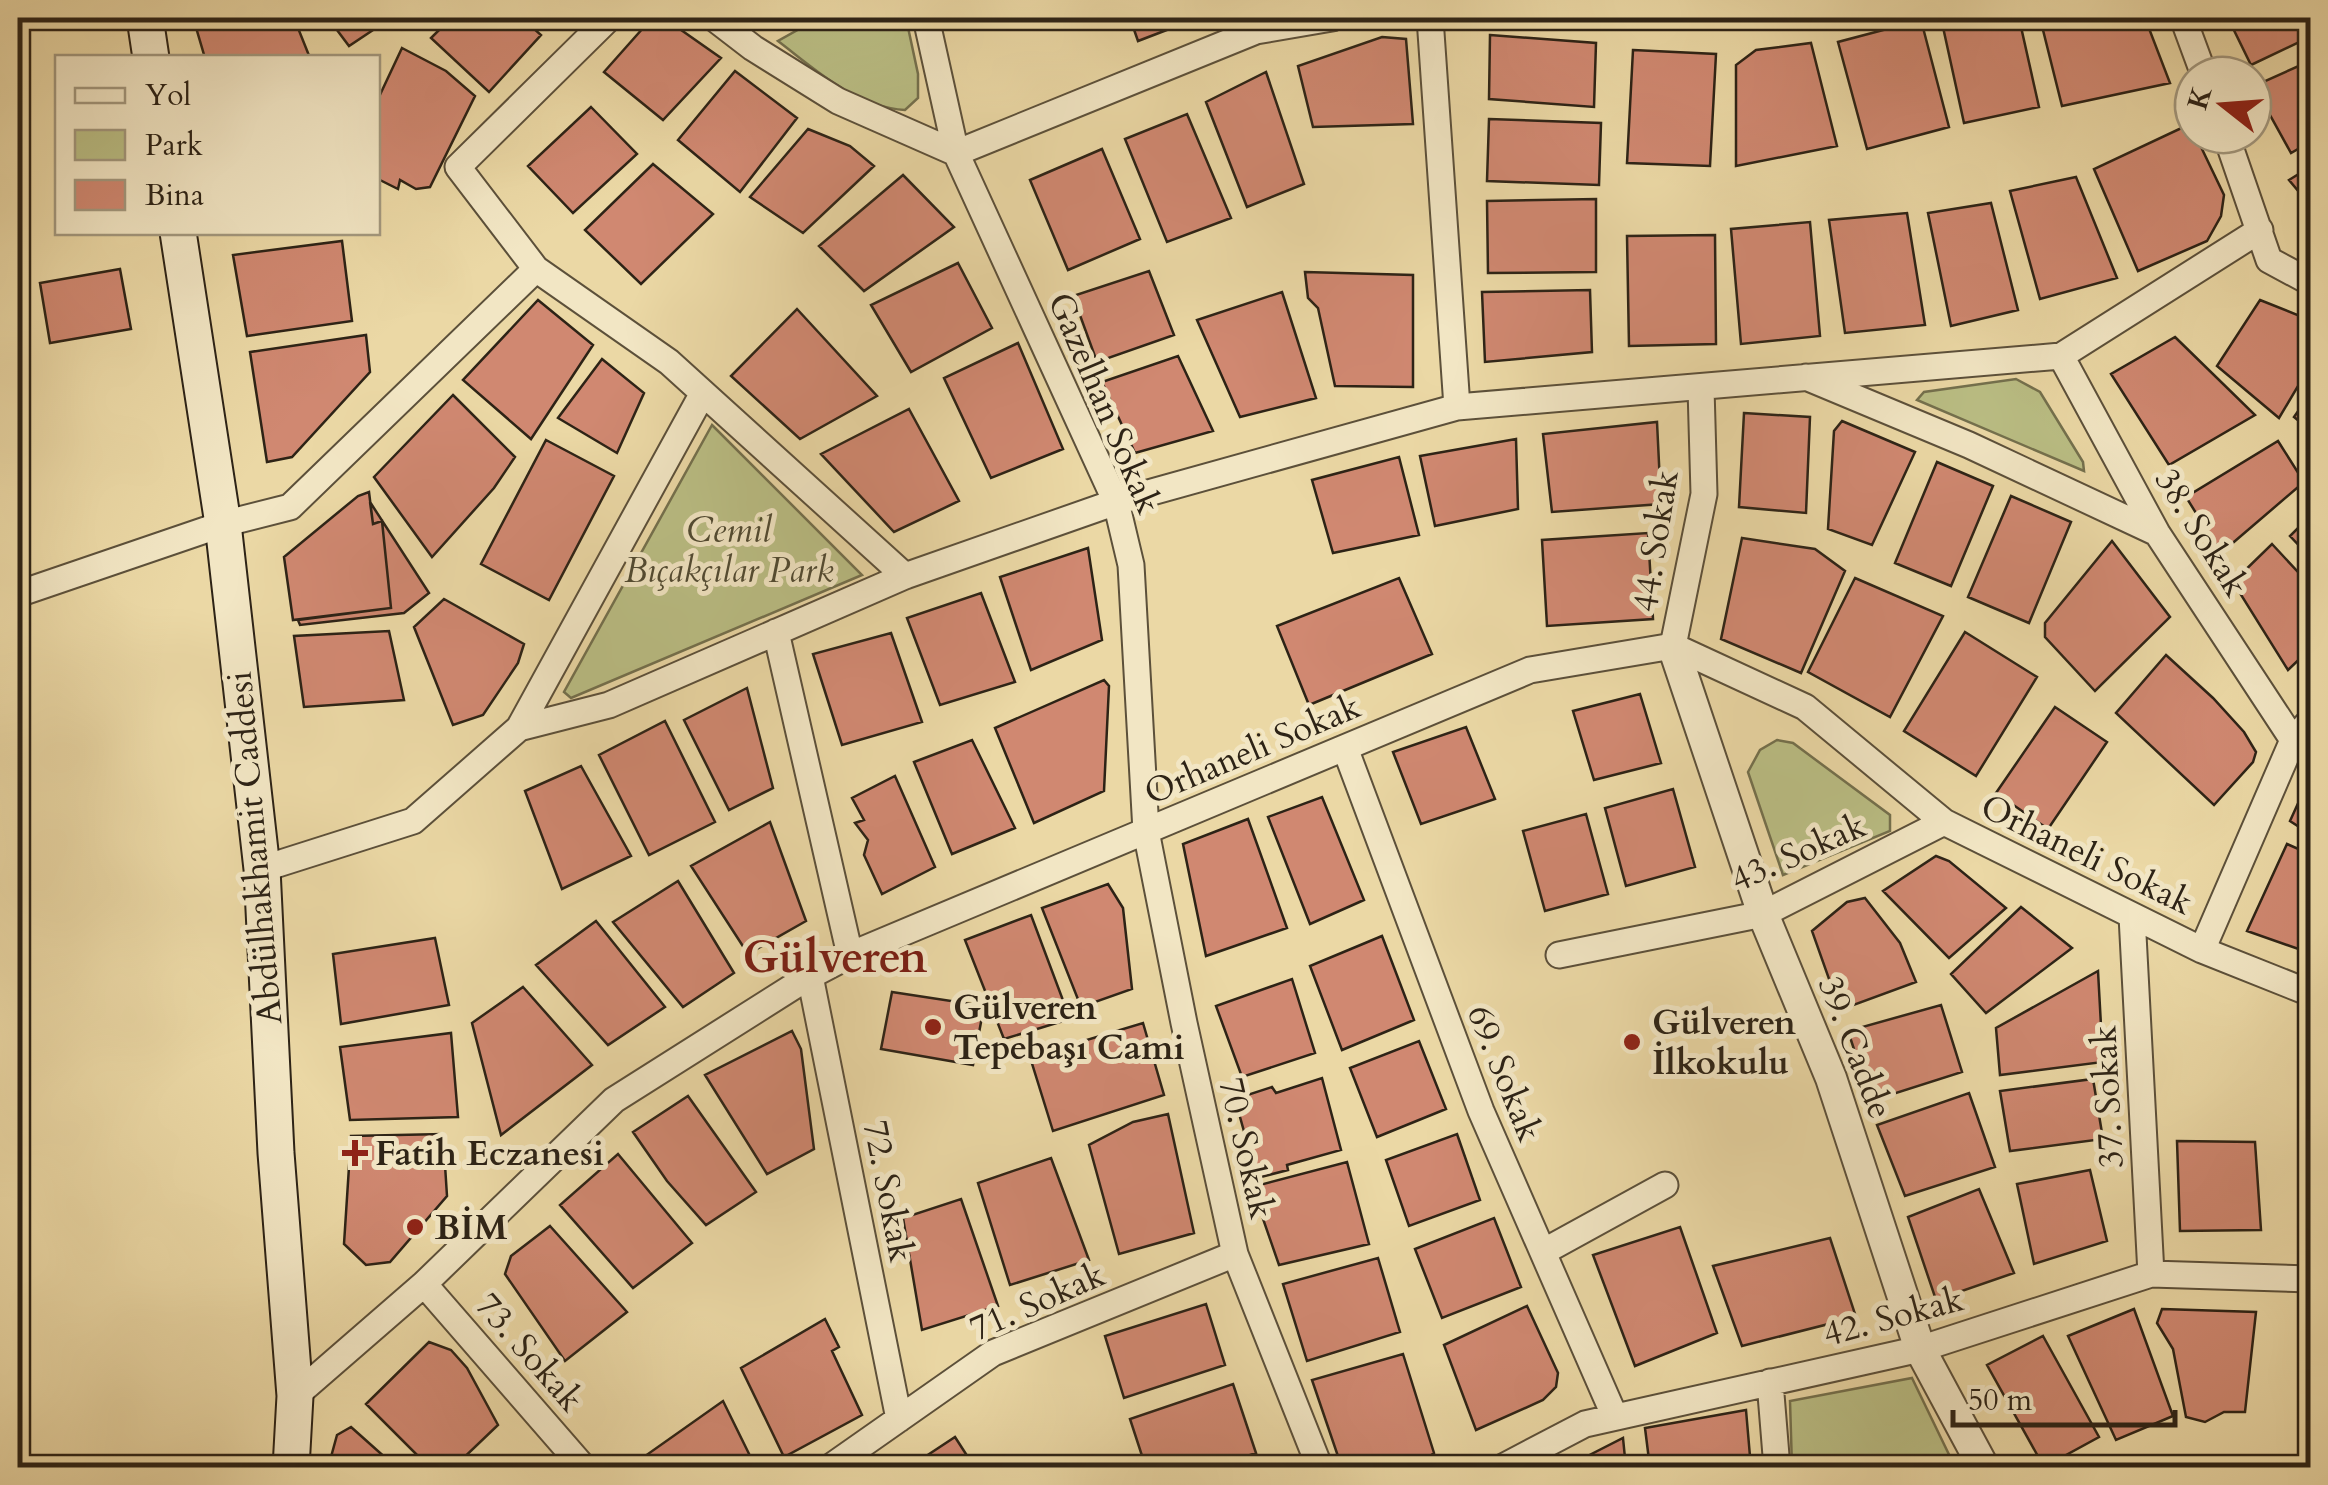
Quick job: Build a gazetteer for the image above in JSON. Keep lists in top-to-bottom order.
{
  "streets": {
    "main road": ["Abdülhakhamit Caddesi"],
    "street": [
      "Gazelhan Sokak",
      "38. Sokak",
      "44. Sokak",
      "Orhaneli Sokak",
      "43. Sokak",
      "39. Cadde",
      "69. Sokak",
      "37. Sokak",
      "70. Sokak",
      "72. Sokak",
      "71. Sokak",
      "42. Sokak",
      "73. Sokak"
    ]
  },
  "crossings": [
    ["Gazelhan Sokak", "Orhaneli Sokak"],
    ["Gazelhan Sokak", "70. Sokak"],
    ["44. Sokak", "Orhaneli Sokak"],
    ["44. Sokak", "39. Cadde"],
    ["Orhaneli Sokak", "Abdülhakhamit Caddesi"],
    ["Orhaneli Sokak", "43. Sokak"],
    ["Orhaneli Sokak", "39. Cadde"],
    ["Orhaneli Sokak", "69. Sokak"],
    ["Orhaneli Sokak", "37. Sokak"],
    ["Orhaneli Sokak", "70. Sokak"],
    ["Orhaneli Sokak", "72. Sokak"],
    ["Orhaneli Sokak", "73. Sokak"],
    ["43. Sokak", "39. Cadde"],
    ["39. Cadde", "42. Sokak"],
    ["69. Sokak", "42. Sokak"],
    ["37. Sokak", "42. Sokak"],
    ["70. Sokak", "71. Sokak"],
    ["72. Sokak", "71. Sokak"]
  ],
  "districts": ["Gülveren"],
  "parks": ["Cemil Bıçakçılar Park"],
  "places": {
    "other": ["Gülveren Tepebaşı Cami", "Gülveren İlkokulu", "BİM"],
    "health": ["Fatih Eczanesi"]
  },
  "legend": ["Yol", "Park", "Bina"],
  "scale_bar": "50 m",
  "north": "left"
}
